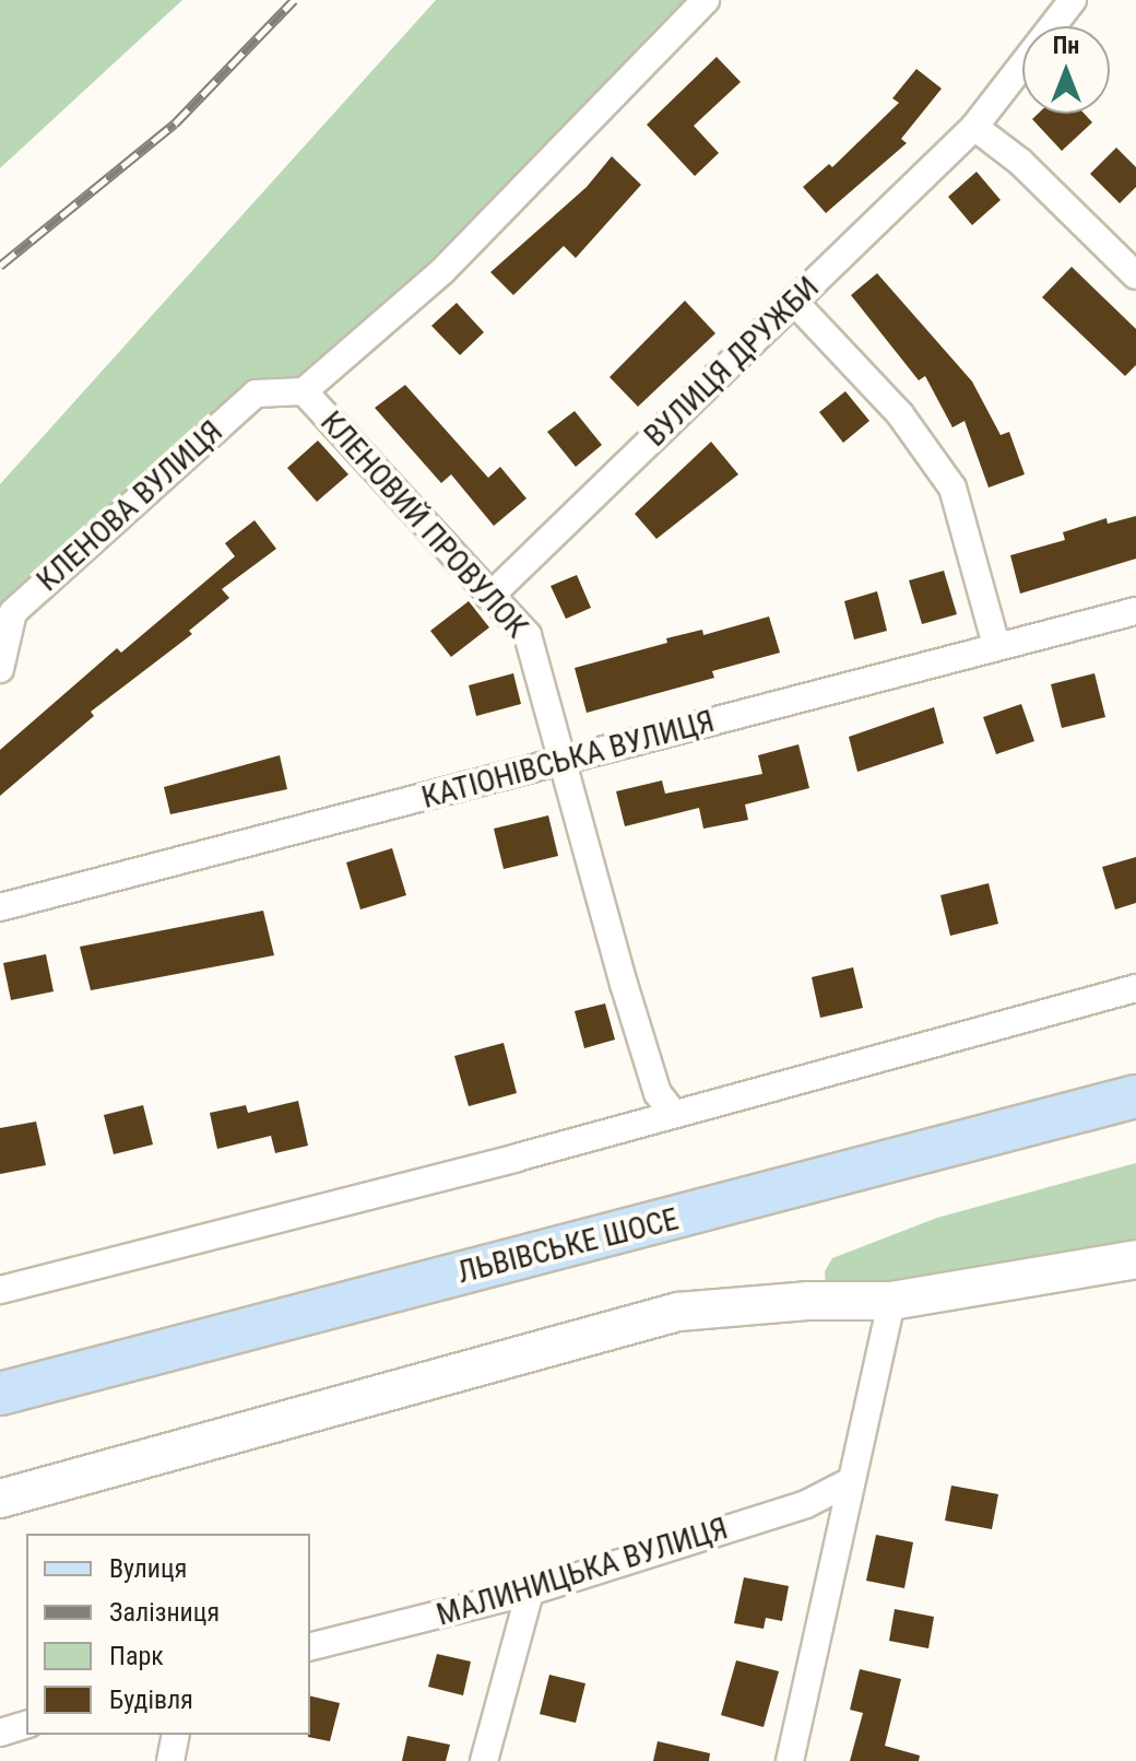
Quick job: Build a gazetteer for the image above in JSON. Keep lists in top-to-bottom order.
{
  "streets": {
    "main road": ["ЛЬВІВСЬКЕ ШОСЕ"],
    "street": [
      "ВУЛИЦЯ ДРУЖБИ",
      "КЛЕНОВА ВУЛИЦЯ",
      "КЛЕНОВИЙ ПРОВУЛОК",
      "КАТІОНІВСЬКА ВУЛИЦЯ",
      "МАЛИНИЦЬКА ВУЛИЦЯ"
    ]
  },
  "crossings": [
    ["ВУЛИЦЯ ДРУЖБИ", "КЛЕНОВИЙ ПРОВУЛОК"],
    ["КЛЕНОВА ВУЛИЦЯ", "КЛЕНОВИЙ ПРОВУЛОК"],
    ["КЛЕНОВИЙ ПРОВУЛОК", "КАТІОНІВСЬКА ВУЛИЦЯ"]
  ],
  "legend": [
    "Вулиця",
    "Залізниця",
    "Парк",
    "Будівля"
  ],
  "north": "top"
}
